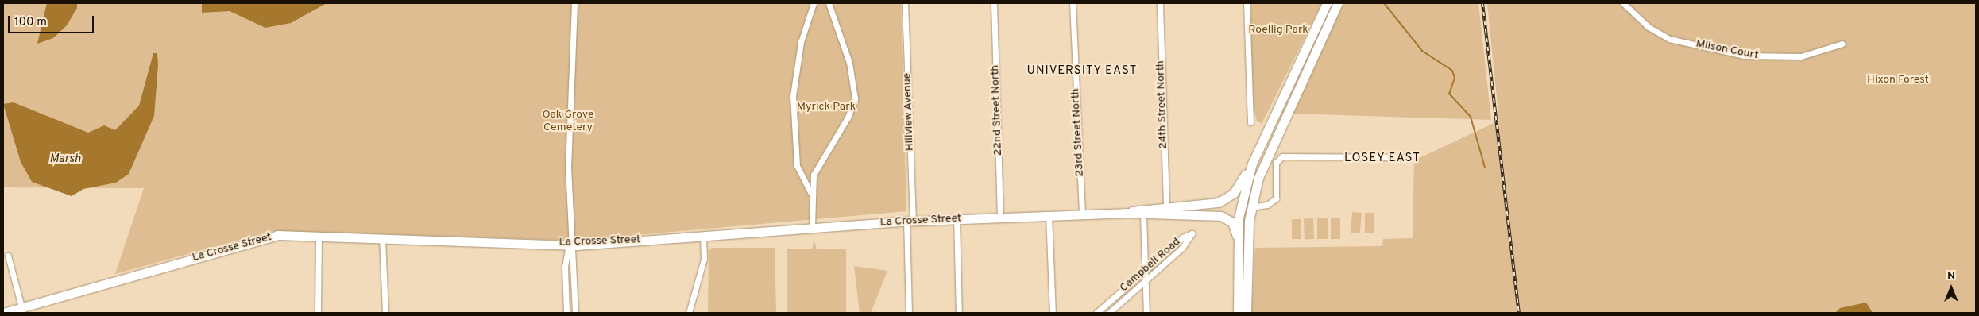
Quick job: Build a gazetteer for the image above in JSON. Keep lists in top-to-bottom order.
{
  "streets": {
    "main road": ["La Crosse Street"],
    "street": [
      "Milson Court",
      "24th Street North",
      "22nd Street North",
      "Hillview Avenue",
      "23rd Street North",
      "Campbell Road"
    ]
  },
  "crossings": [
    ["22nd Street North", "La Crosse Street"],
    ["Hillview Avenue", "La Crosse Street"],
    ["23rd Street North", "La Crosse Street"]
  ],
  "districts": ["UNIVERSITY EAST", "LOSEY EAST"],
  "water": ["Marsh"],
  "parks": [
    "Roellig Park",
    "Hixon Forest",
    "Myrick Park",
    "Oak Grove Cemetery"
  ],
  "scale_bar": "100 m",
  "north": "top"
}
